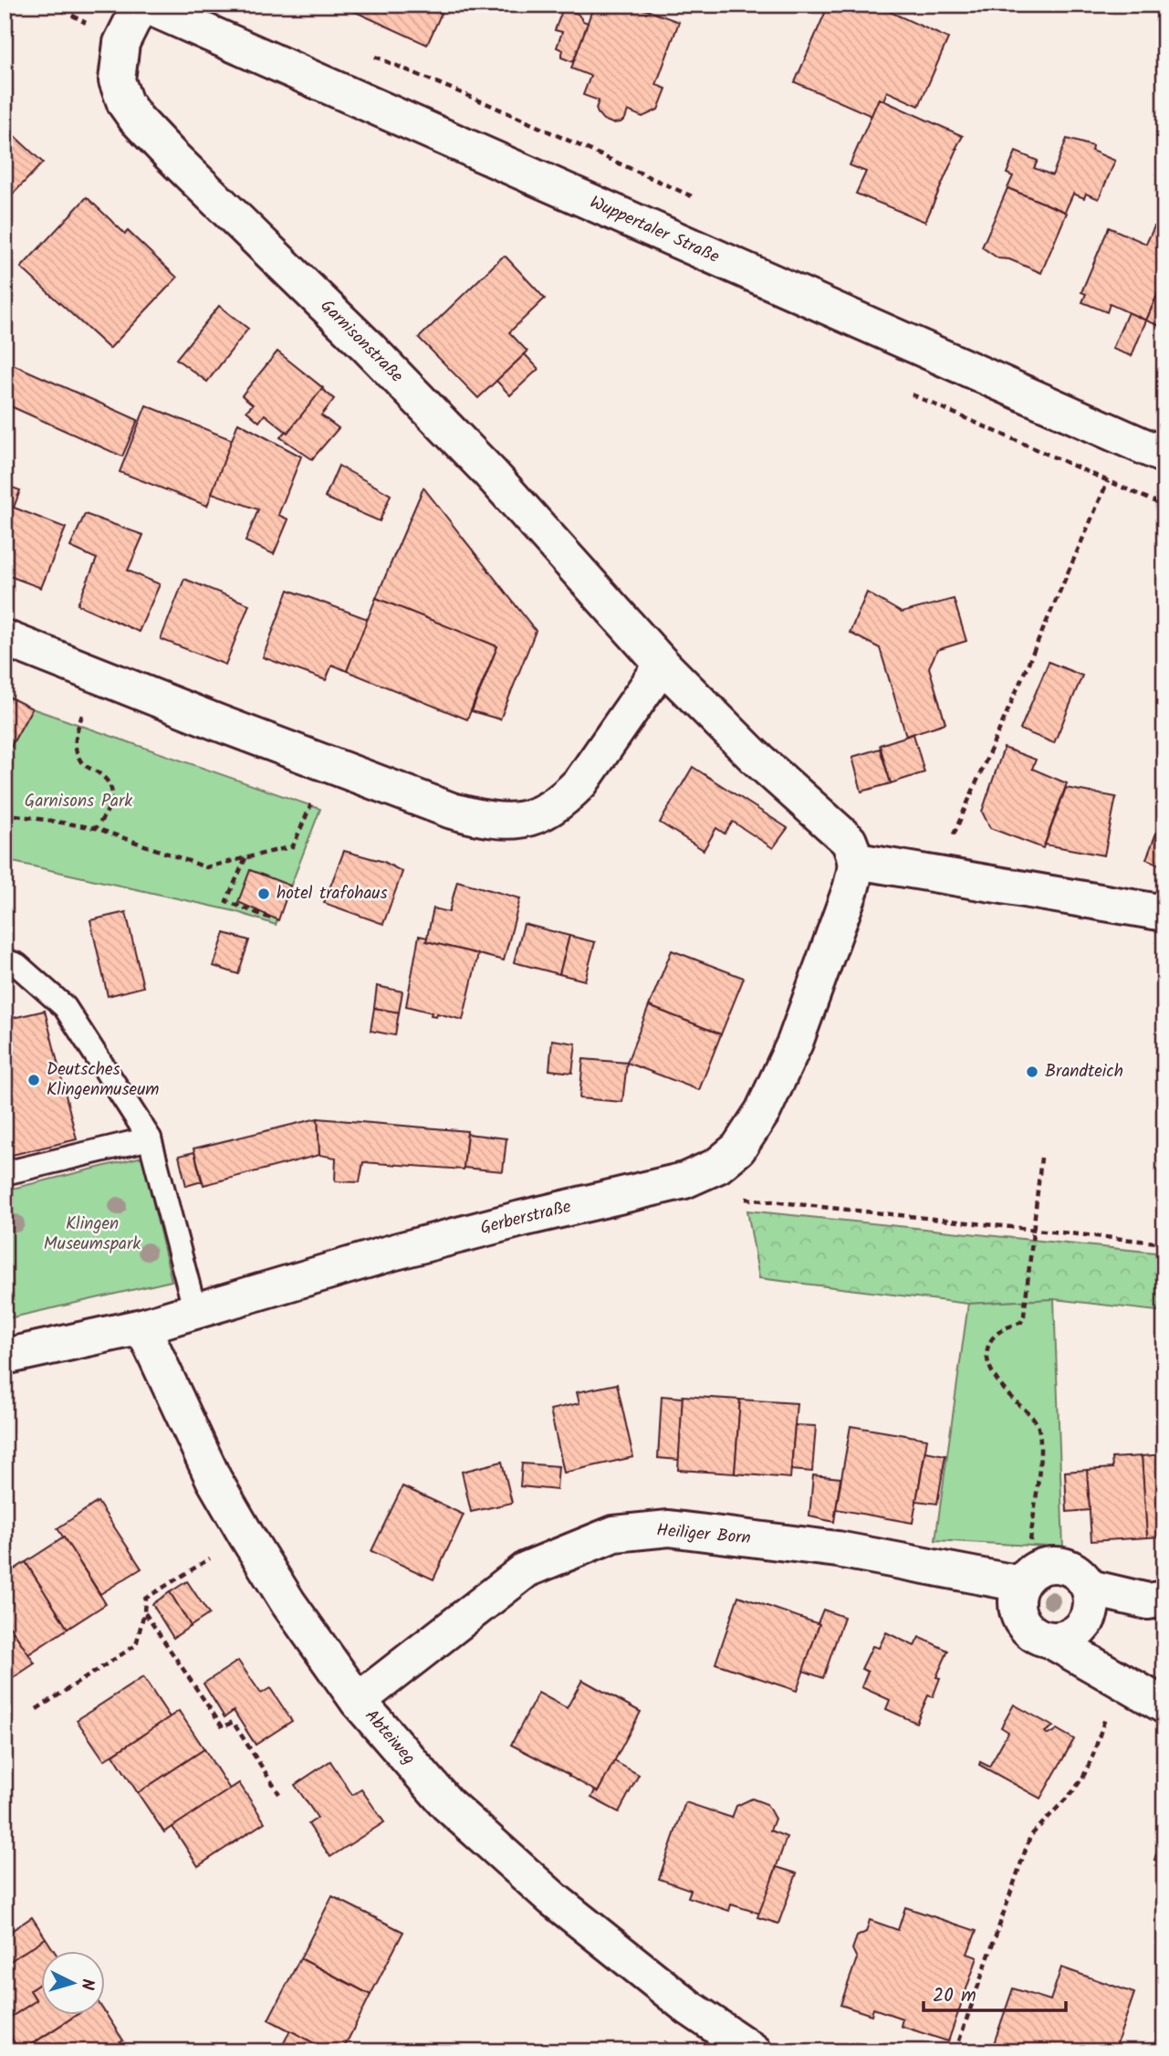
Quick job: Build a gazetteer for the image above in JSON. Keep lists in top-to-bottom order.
{
  "streets": {
    "street": [
      "Wuppertaler Straße",
      "Garnisonstraße",
      "Gerberstraße",
      "Heiliger Born",
      "Abteiweg"
    ]
  },
  "crossings": [
    ["Wuppertaler Straße", "Garnisonstraße"],
    ["Garnisonstraße", "Gerberstraße"],
    ["Gerberstraße", "Abteiweg"],
    ["Heiliger Born", "Abteiweg"]
  ],
  "parks": ["Garnisons Park", "Klingen Museumspark"],
  "places": ["hotel trafohaus", "Brandteich", "Deutsches Klingenmuseum"],
  "scale_bar": "20 m",
  "north": "right"
}
